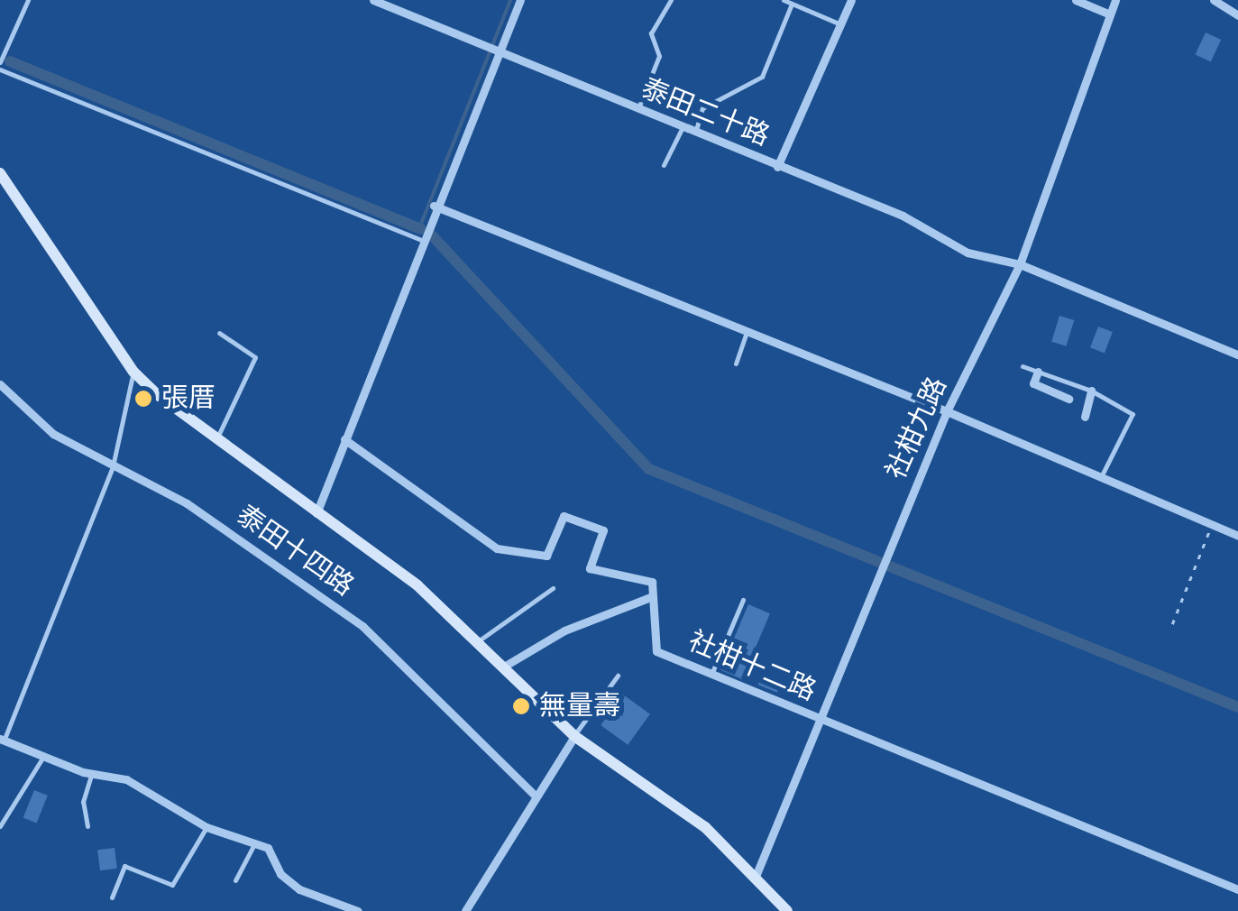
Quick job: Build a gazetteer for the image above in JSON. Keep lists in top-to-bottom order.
{
  "streets": {
    "street": [
      "泰田二十路",
      "社柑九路",
      "泰田十四路",
      "社柑十二路"
    ]
  },
  "crossings": [
    ["泰田二十路", "社柑九路"],
    ["社柑九路", "社柑十二路"]
  ],
  "places": ["張厝", "無量壽"]
}
